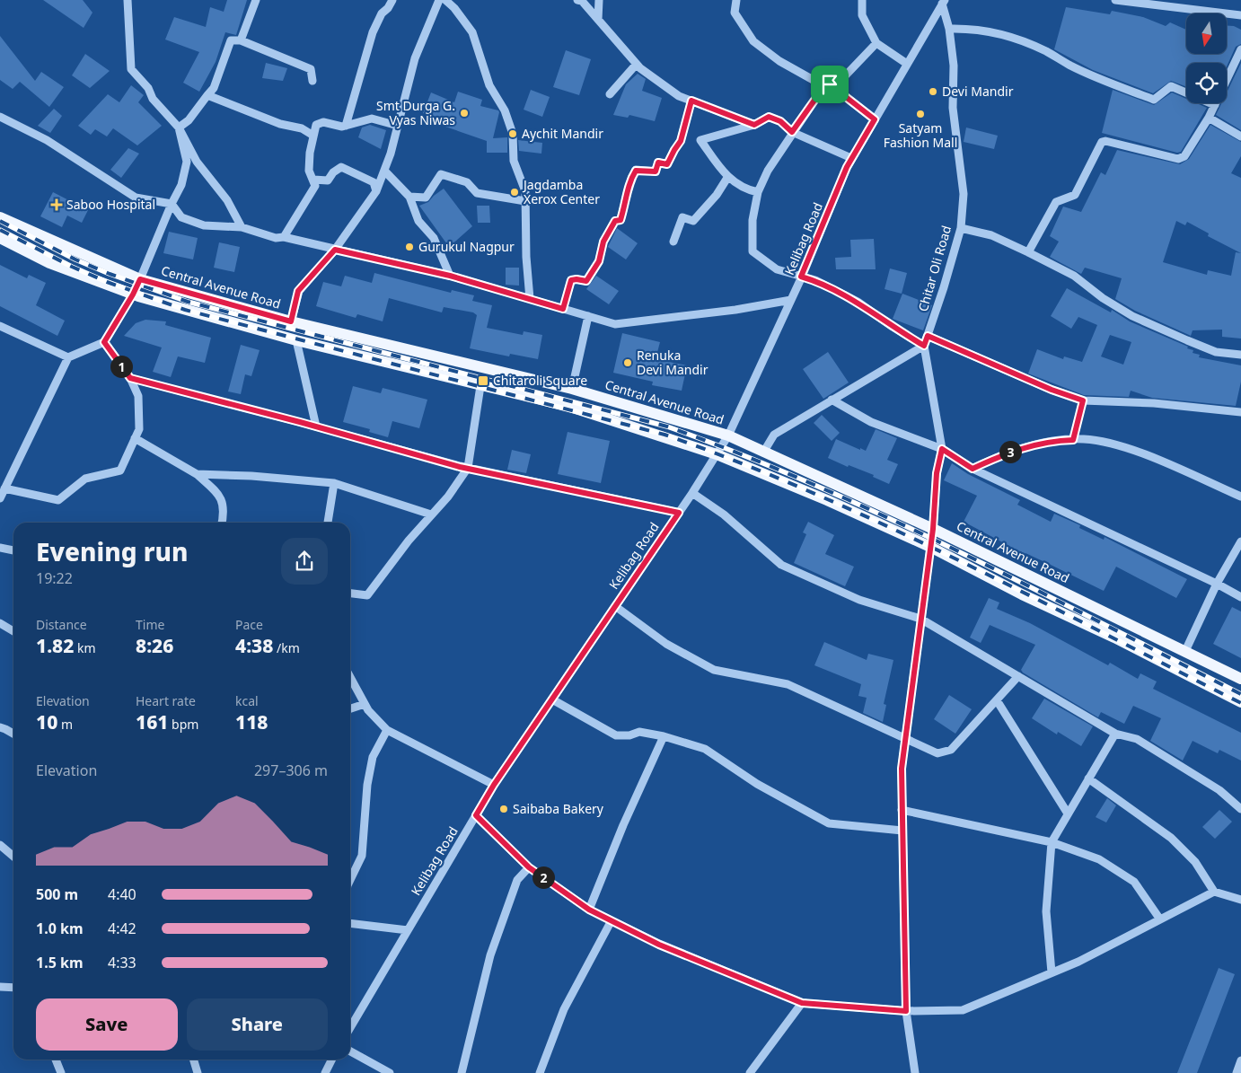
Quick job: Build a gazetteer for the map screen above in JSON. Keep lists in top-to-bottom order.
{
  "streets": {
    "main road": ["Central Avenue Road"],
    "street": ["Kelibag Road", "Chitar Oli Road"]
  },
  "crossings": [
    ["Kelibag Road", "Chitar Oli Road"],
    ["Kelibag Road", "Central Avenue Road"]
  ],
  "places": {
    "other": [
      "Devi Mandir",
      "Smt Durga G. Vyas Niwas",
      "Satyam Fashion Mall",
      "Aychit Mandir",
      "Jagdamba Xerox Center",
      "Gurukul Nagpur",
      "Renuka Devi Mandir",
      "Saibaba Bakery"
    ],
    "health": ["Saboo Hospital"],
    "transit": ["Chitaroli Square"]
  },
  "north": "bottom",
  "page": {
    "pins": ["1", "3", "2"],
    "heading": ["Evening run", "19:22"],
    "stats": [
      ["Distance", "1.82 km"],
      ["Time", "8:26"],
      ["Pace", "4:38 /km"],
      ["Elevation", "10 m"],
      ["Heart rate", "161 bpm"],
      ["kcal", "118"]
    ],
    "chart": ["Elevation", "297–306 m"],
    "list": [
      {
        "name": "500 m",
        "note": "4:40"
      },
      {
        "name": "1.0 km",
        "note": "4:42"
      },
      {
        "name": "1.5 km",
        "note": "4:33"
      }
    ],
    "buttons": ["Save", "Share"]
  }
}
